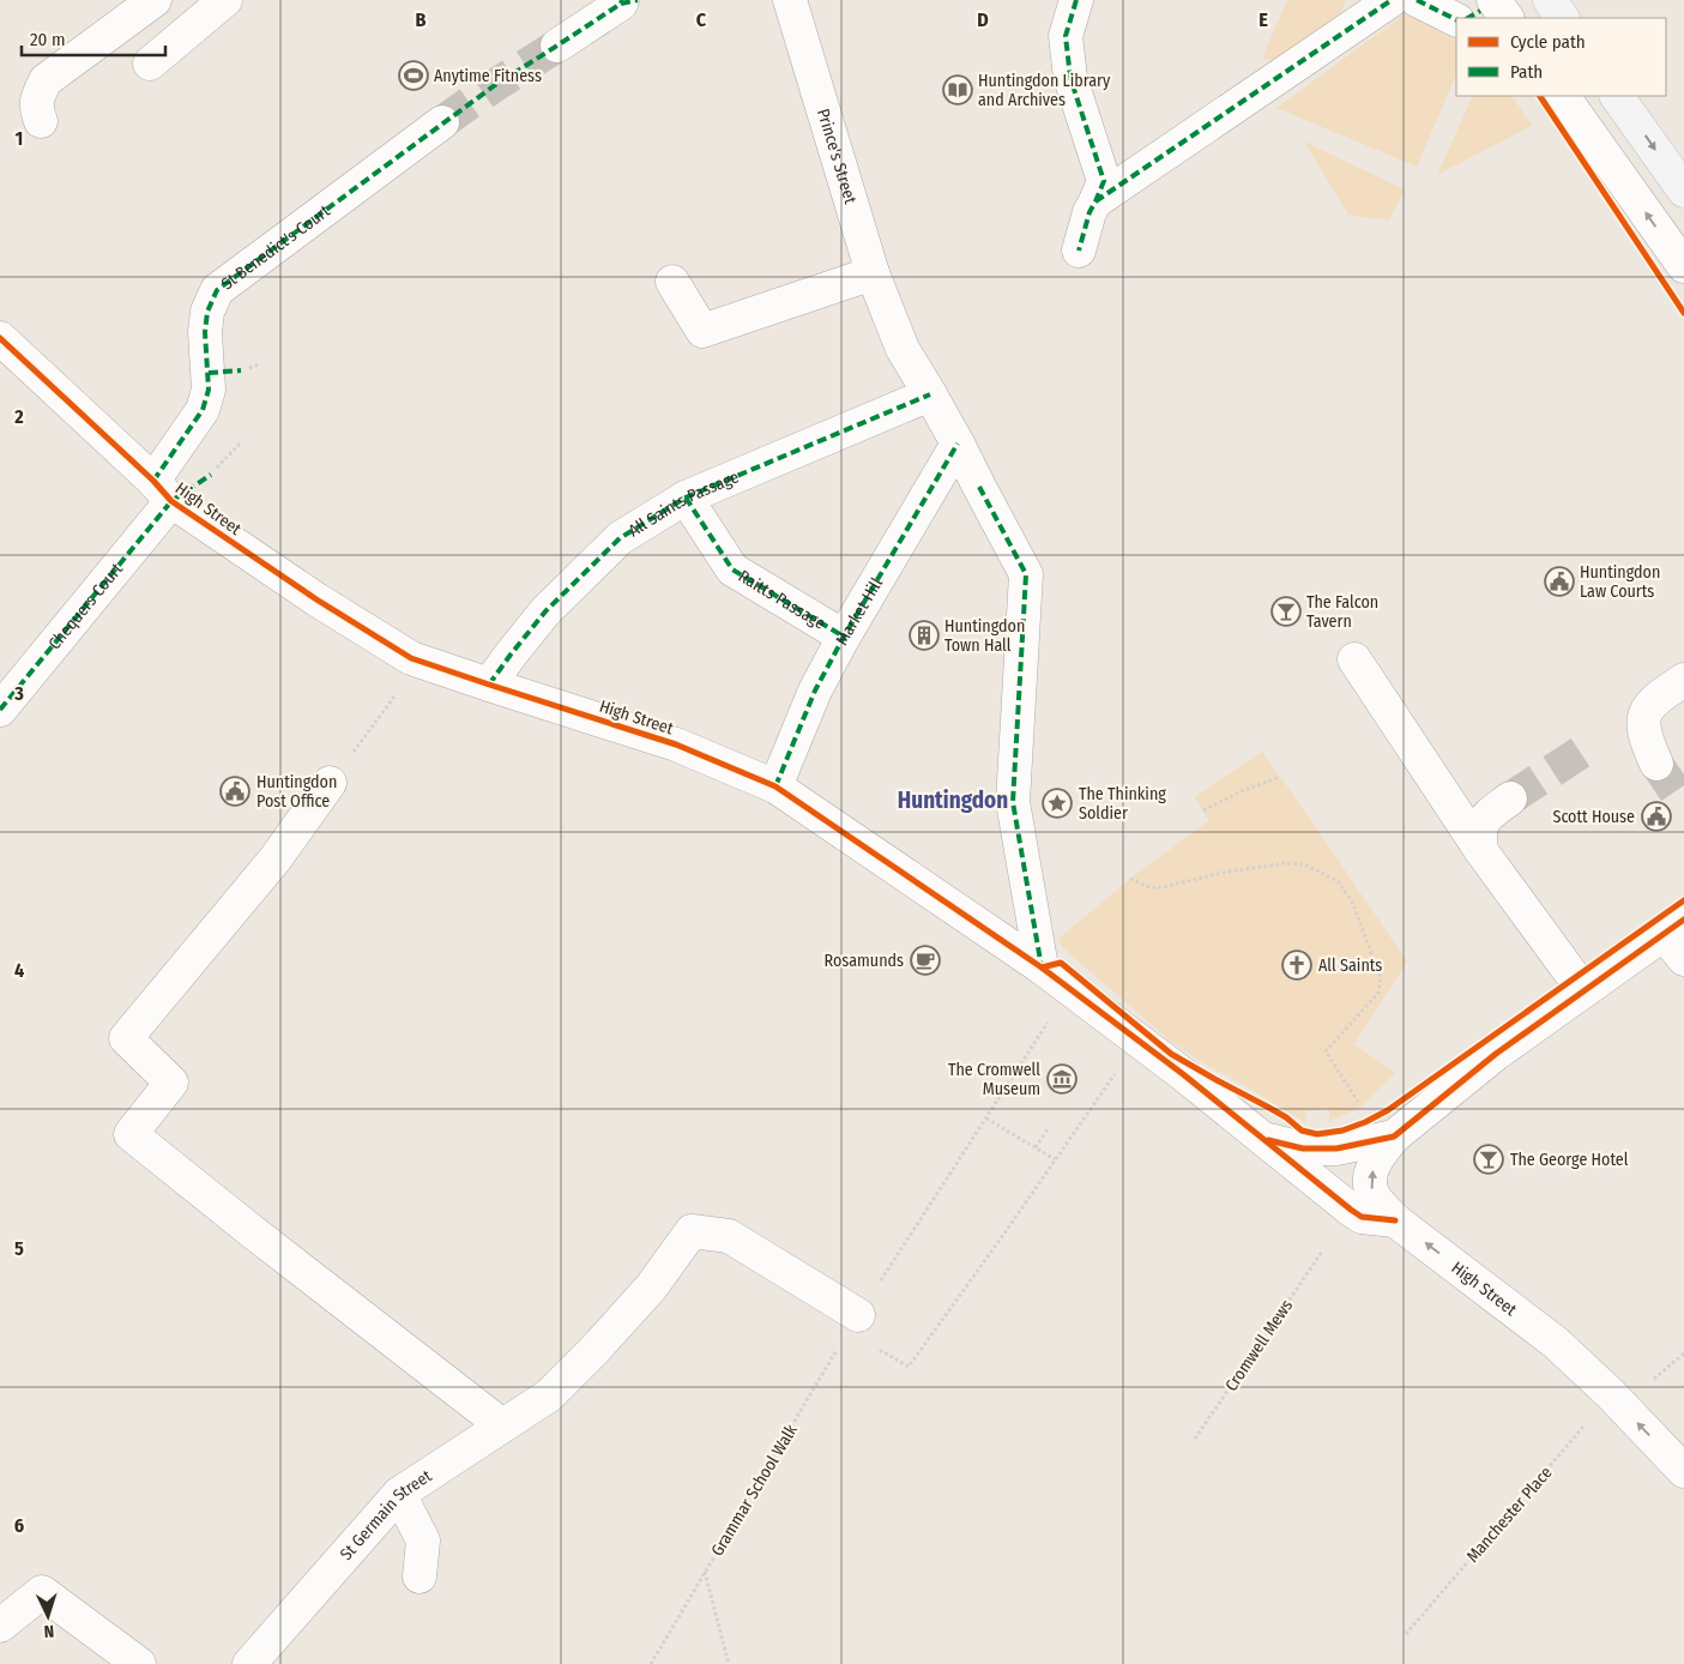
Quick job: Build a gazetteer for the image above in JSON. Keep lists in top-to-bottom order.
{
  "streets": {
    "street": [
      "Prince's Street",
      "St Benedict's Court",
      "All Saints Passage",
      "High Street",
      "Raitts Passage",
      "Chequers Court",
      "Market Hill",
      "St Germain Street"
    ],
    "path": ["Cromwell Mews", "Grammar School Walk", "Manchester Place"]
  },
  "crossings": [
    ["Prince's Street", "All Saints Passage"],
    ["St Benedict's Court", "High Street"],
    ["St Benedict's Court", "Chequers Court"],
    ["All Saints Passage", "High Street"],
    ["All Saints Passage", "Raitts Passage"],
    ["High Street", "Chequers Court"],
    ["High Street", "Market Hill"],
    ["High Street", "Grammar School Walk"],
    ["High Street", "Manchester Place"],
    ["Raitts Passage", "Market Hill"],
    ["Grammar School Walk", "St Germain Street"]
  ],
  "districts": ["Huntingdon"],
  "places": {
    "sports": ["Anytime Fitness"],
    "library": ["Huntingdon Library and Archives"],
    "public building": ["Huntingdon Law Courts", "Huntingdon Post Office", "Scott House"],
    "bar": ["The Falcon Tavern", "The George Hotel"],
    "building": ["Huntingdon Town Hall"],
    "place": ["The Thinking Soldier"],
    "cafe": ["Rosamunds"],
    "church": ["All Saints"],
    "museum": ["The Cromwell Museum"]
  },
  "legend": ["Cycle path", "Path"],
  "scale_bar": "20 m",
  "north": "bottom",
  "grid": {
    "columns": [
      "B",
      "C",
      "D",
      "E"
    ],
    "rows": [
      "1",
      "2",
      "3",
      "4",
      "5",
      "6"
    ]
  }
}
